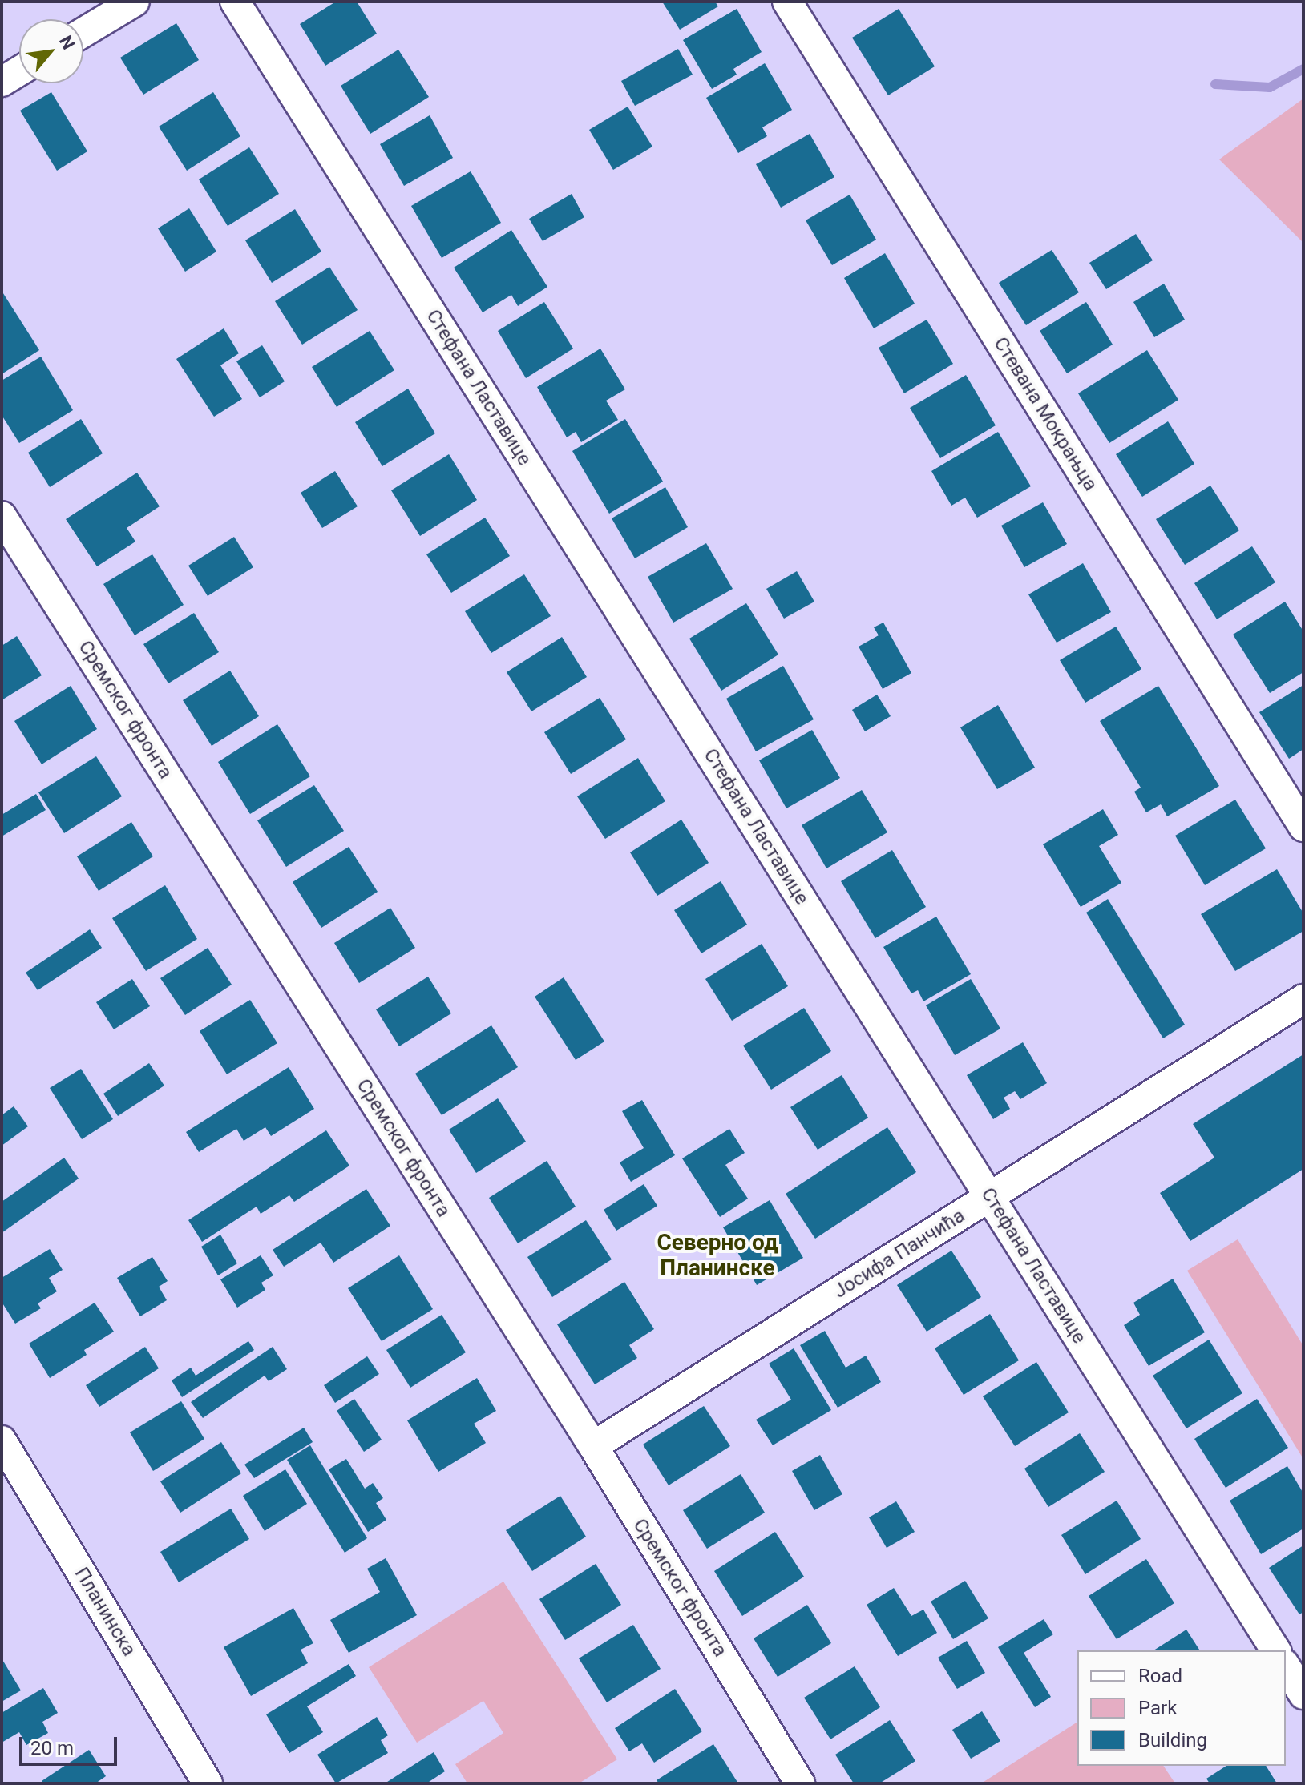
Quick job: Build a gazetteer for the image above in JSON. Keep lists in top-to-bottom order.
{
  "streets": {
    "street": [
      "Стефана Ластавице",
      "Стевана Мокрањца",
      "Сремског фронта",
      "Јосифа Панчића",
      "Планинска"
    ]
  },
  "crossings": [
    ["Стефана Ластавице", "Јосифа Панчића"],
    ["Сремског фронта", "Јосифа Панчића"]
  ],
  "districts": ["Северно од Планинске"],
  "legend": ["Road", "Park", "Building"],
  "scale_bar": "20 m",
  "north": "top right"
}
